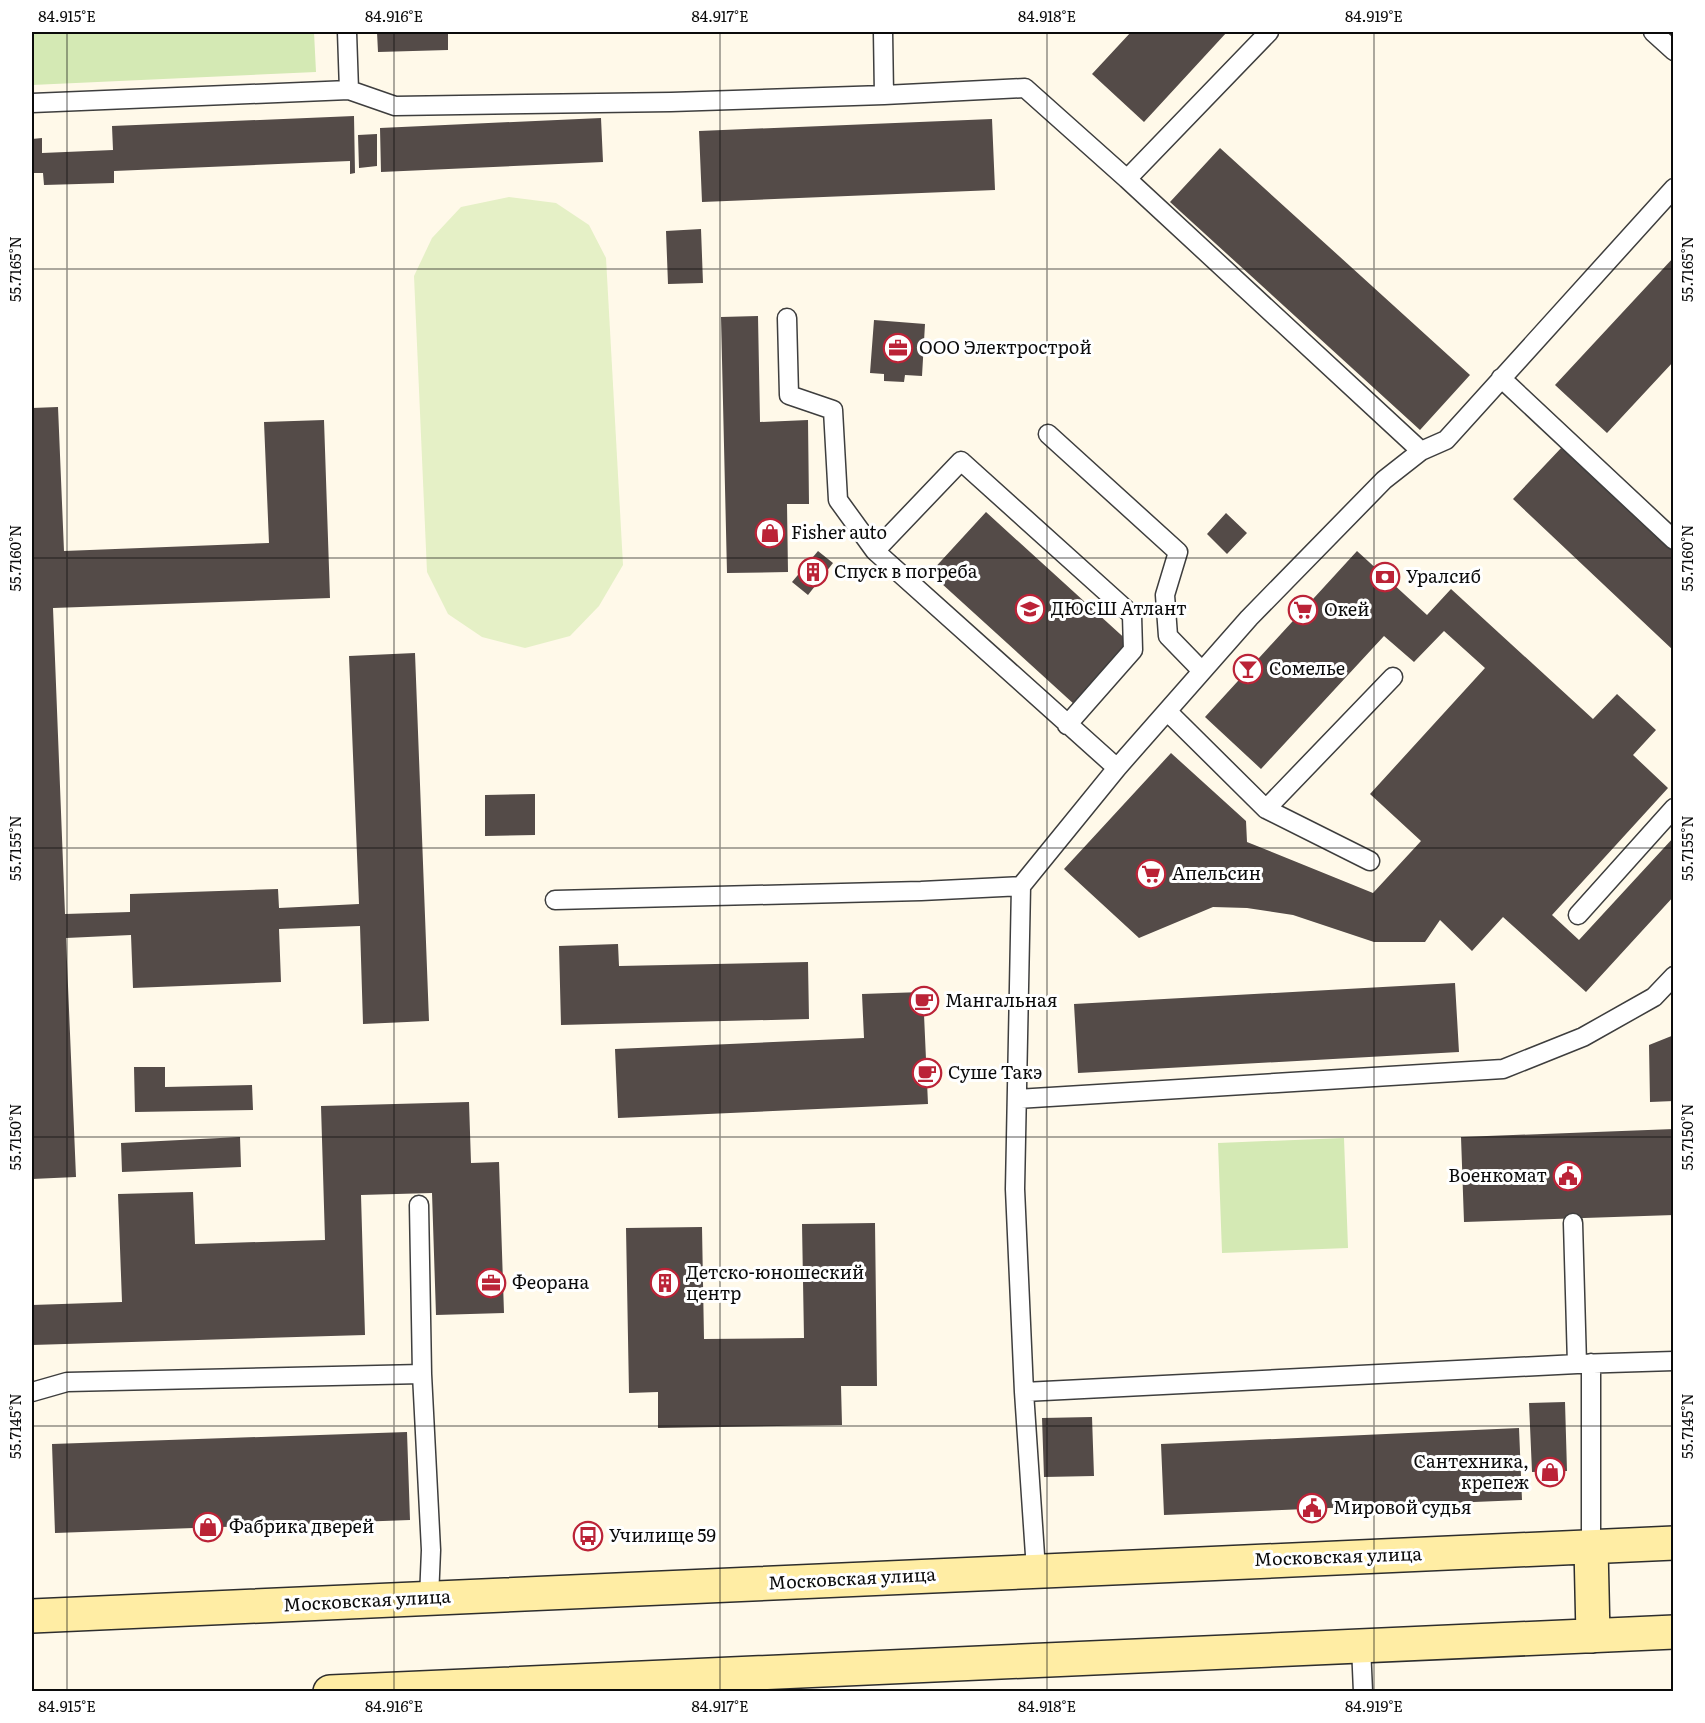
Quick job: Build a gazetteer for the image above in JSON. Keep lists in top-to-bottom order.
{
  "streets": {
    "main road": ["Московская улица"]
  },
  "places": {
    "office": ["ООО Электрострой", "Феорана"],
    "shop": ["Fisher auto", "Сантехника, крепеж", "Фабрика дверей"],
    "building": ["Спуск в погреба", "Детско-юношеский центр"],
    "bank": ["Уралсиб"],
    "school or university": ["ДЮСШ Атлант"],
    "supermarket": ["Окей", "Апельсин"],
    "bar": ["Сомелье"],
    "cafe": ["Мангальная", "Суше Такэ"],
    "public building": ["Военкомат", "Мировой судья"],
    "bus stop": ["Училище 59"]
  },
  "coordinates": [
    "84.915°E",
    "84.916°E",
    "84.917°E",
    "84.918°E",
    "84.919°E",
    "55.7165°N",
    "55.7160°N",
    "55.7155°N",
    "55.7150°N",
    "55.7145°N"
  ]
}
